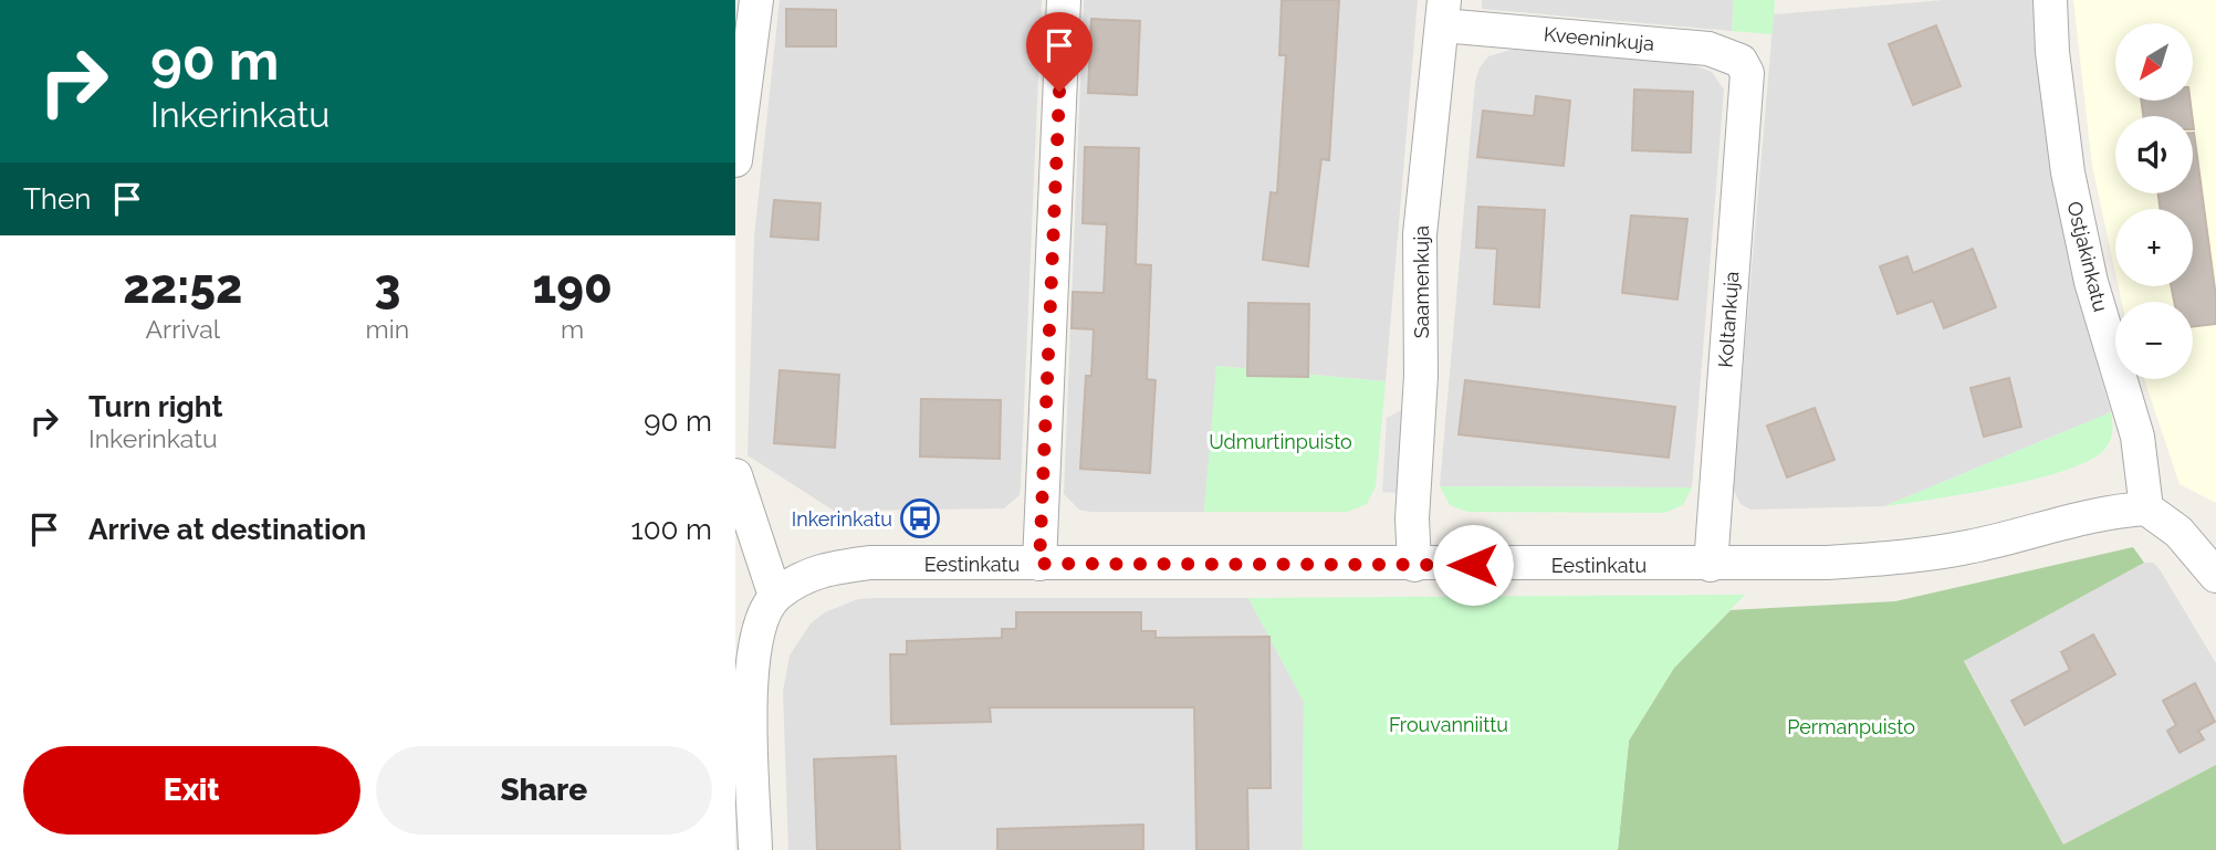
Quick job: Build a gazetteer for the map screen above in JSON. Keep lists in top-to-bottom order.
{
  "streets": {
    "street": [
      "Kveeninkuja",
      "Ostjakinkatu",
      "Saamenkuja",
      "Koltankuja",
      "Eestinkatu"
    ]
  },
  "crossings": [
    ["Kveeninkuja", "Saamenkuja"],
    ["Kveeninkuja", "Koltankuja"],
    ["Ostjakinkatu", "Eestinkatu"],
    ["Saamenkuja", "Eestinkatu"],
    ["Koltankuja", "Eestinkatu"]
  ],
  "parks": ["Udmurtinpuisto", "Frouvanniittu", "Permanpuisto"],
  "places": {
    "bus stop": ["Inkerinkatu"]
  },
  "north": "bottom left",
  "page": {
    "turn": ["90 m", "Inkerinkatu"],
    "map_buttons": ["+", "−"],
    "then": "Then",
    "eta": [
      "22:52",
      "Arrival",
      "3",
      "min",
      "190",
      "m"
    ],
    "list": [
      {
        "name": "Turn right",
        "note": "Inkerinkatu",
        "value": "90 m"
      },
      {
        "name": "Arrive at destination",
        "value": "100 m"
      }
    ],
    "buttons": ["Exit", "Share"]
  }
}
